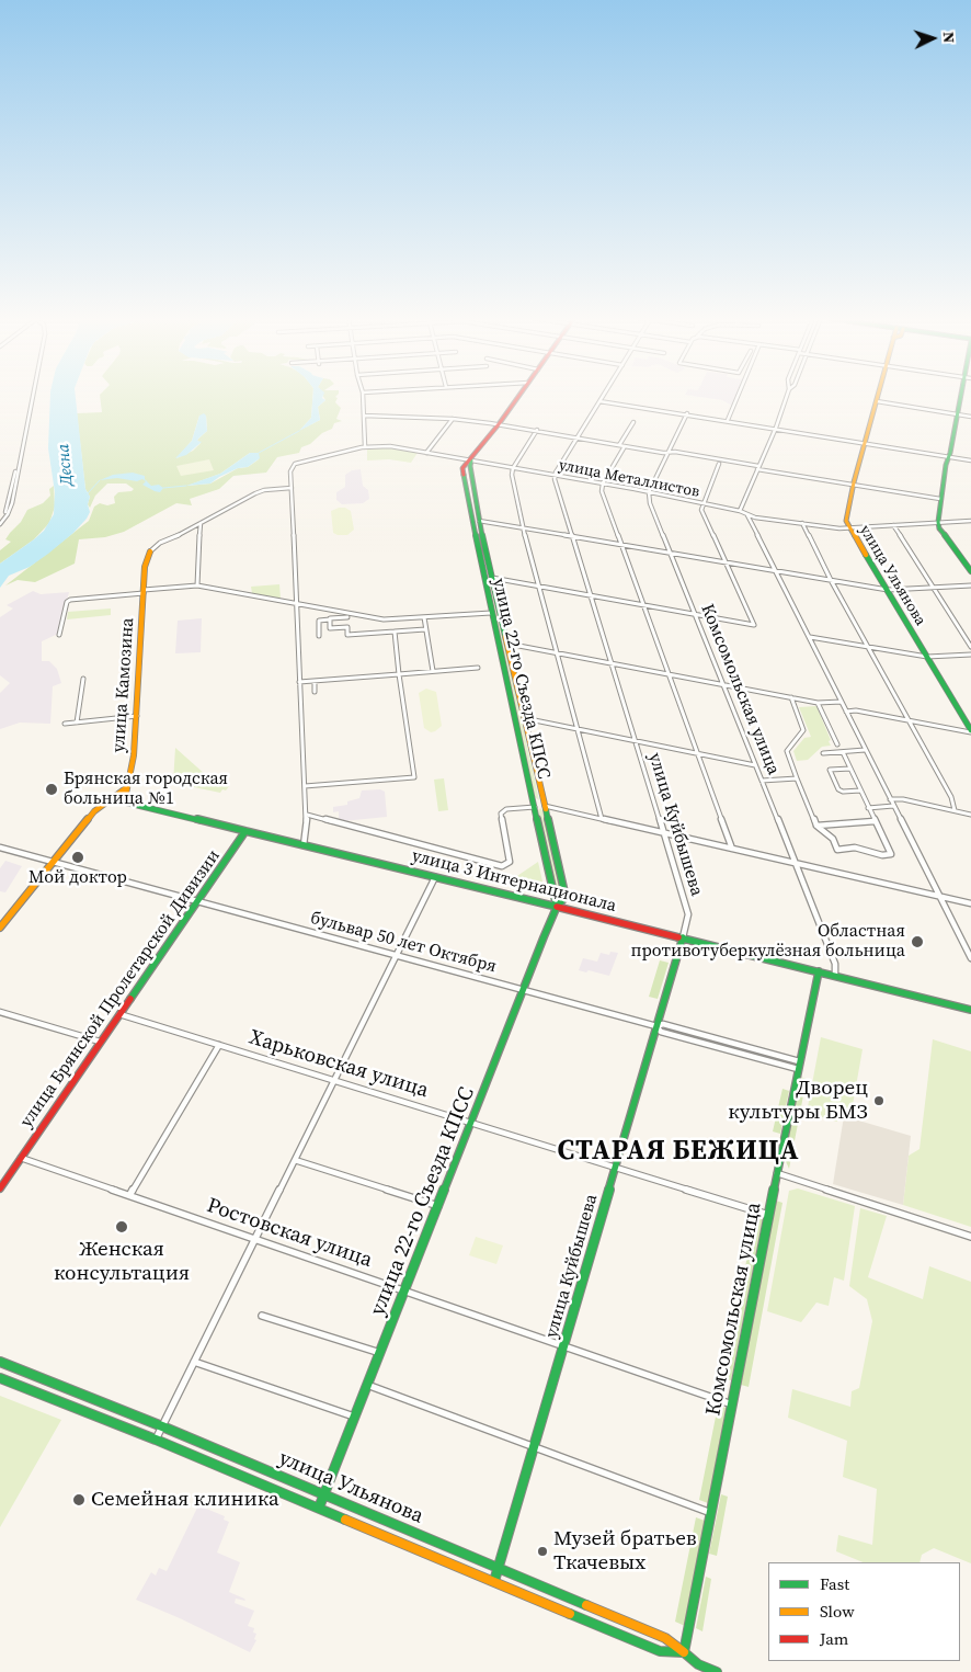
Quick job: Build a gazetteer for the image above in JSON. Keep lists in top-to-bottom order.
{
  "streets": {
    "main road": [
      "улица Ульянова",
      "улица 22-го Съезда КПСС",
      "улица Камозина",
      "Комсомольская улица",
      "улица Куйбышева",
      "улица 3 Интернационала",
      "улица Брянской Пролетарской Дивизии"
    ],
    "street": [
      "улица Металлистов",
      "бульвар 50 лет Октября",
      "Харьковская улица",
      "Ростовская улица"
    ]
  },
  "crossings": [
    ["улица Металлистов", "улица Ульянова"],
    ["улица Металлистов", "улица 22-го Съезда КПСС"],
    ["улица Металлистов", "Комсомольская улица"],
    ["улица Металлистов", "улица Куйбышева"],
    ["улица Ульянова", "улица 22-го Съезда КПСС"],
    ["улица Ульянова", "Комсомольская улица"],
    ["улица Ульянова", "улица Куйбышева"],
    ["улица 22-го Съезда КПСС", "улица 3 Интернационала"],
    ["улица 22-го Съезда КПСС", "бульвар 50 лет Октября"],
    ["улица 22-го Съезда КПСС", "Харьковская улица"],
    ["улица 22-го Съезда КПСС", "Ростовская улица"],
    ["Комсомольская улица", "улица 3 Интернационала"],
    ["Комсомольская улица", "бульвар 50 лет Октября"],
    ["Комсомольская улица", "Харьковская улица"],
    ["Комсомольская улица", "Ростовская улица"],
    ["улица Куйбышева", "улица 3 Интернационала"],
    ["улица Куйбышева", "бульвар 50 лет Октября"],
    ["улица Куйбышева", "Харьковская улица"],
    ["улица Куйбышева", "Ростовская улица"],
    ["улица 3 Интернационала", "улица Брянской Пролетарской Дивизии"],
    ["бульвар 50 лет Октября", "улица Брянской Пролетарской Дивизии"],
    ["улица Брянской Пролетарской Дивизии", "Харьковская улица"],
    ["улица Брянской Пролетарской Дивизии", "Ростовская улица"]
  ],
  "districts": ["CТАРАЯ БЕЖИЦА"],
  "water": ["Десна"],
  "places": [
    "Брянская городская больница №1",
    "Мой доктор",
    "Областная противотуберкулёзная больница",
    "Дворец культуры БМЗ",
    "Женская консультация",
    "Семейная клиника",
    "Музей братьев Ткачевых"
  ],
  "legend": ["Fast", "Slow", "Jam"],
  "north": "right"
}
